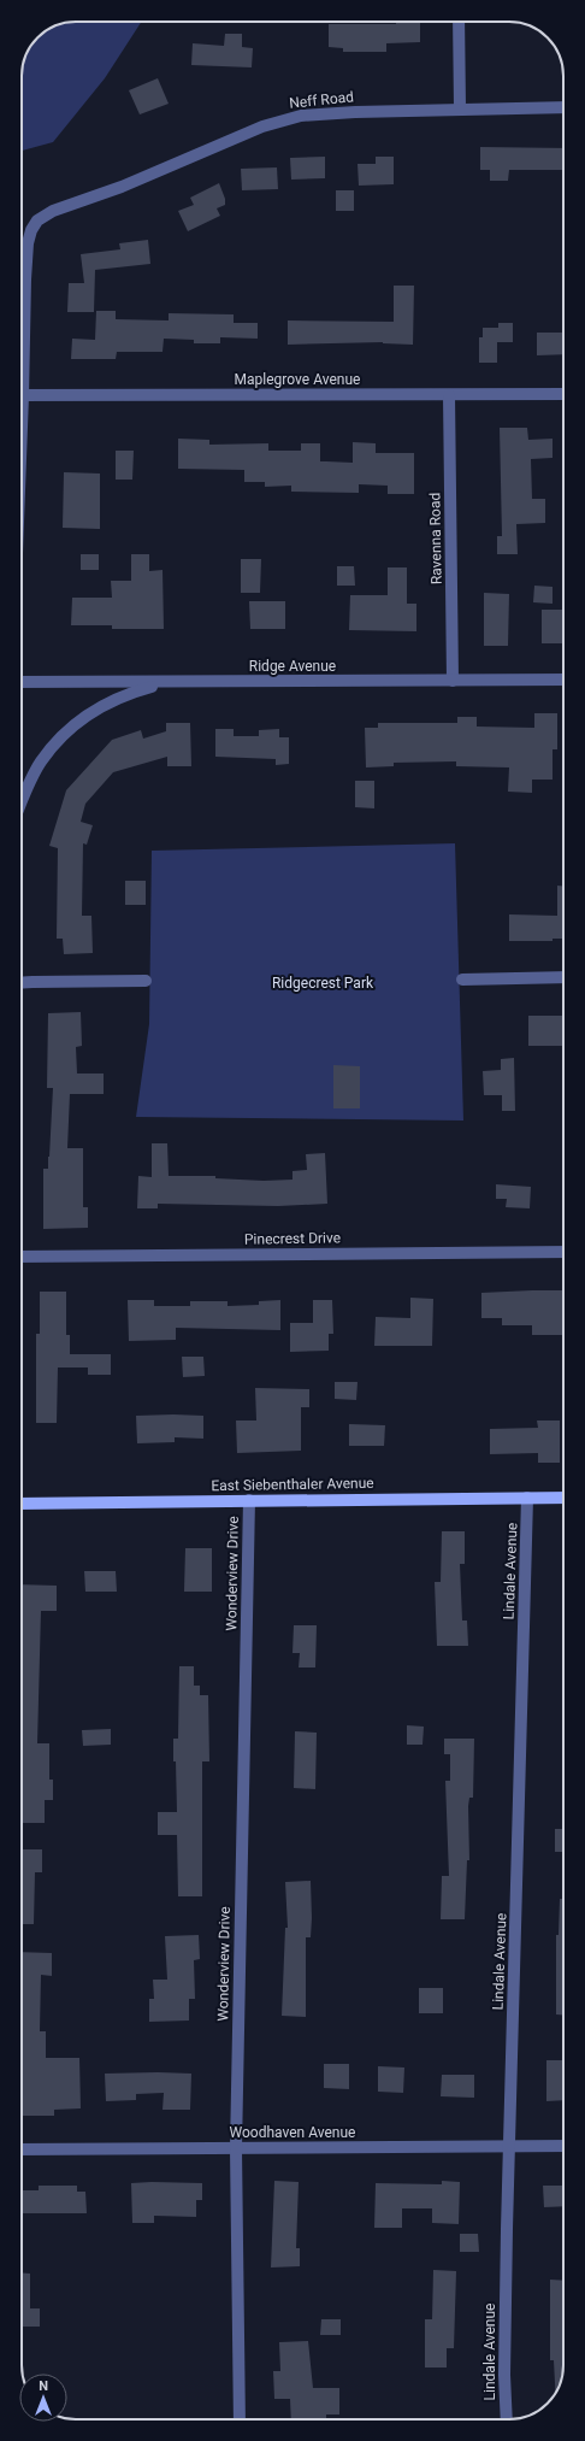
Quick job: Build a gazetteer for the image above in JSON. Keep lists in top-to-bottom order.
{
  "streets": {
    "main road": ["East Siebenthaler Avenue"],
    "street": [
      "Neff Road",
      "Maplegrove Avenue",
      "Ravenna Road",
      "Ridge Avenue",
      "Pinecrest Drive",
      "Lindale Avenue",
      "Wonderview Drive",
      "Woodhaven Avenue"
    ]
  },
  "crossings": [
    ["Maplegrove Avenue", "Ravenna Road"],
    ["Ravenna Road", "Ridge Avenue"],
    ["East Siebenthaler Avenue", "Lindale Avenue"],
    ["East Siebenthaler Avenue", "Wonderview Drive"],
    ["Lindale Avenue", "Woodhaven Avenue"],
    ["Wonderview Drive", "Woodhaven Avenue"]
  ],
  "parks": ["Ridgecrest Park"],
  "north": "top"
}
